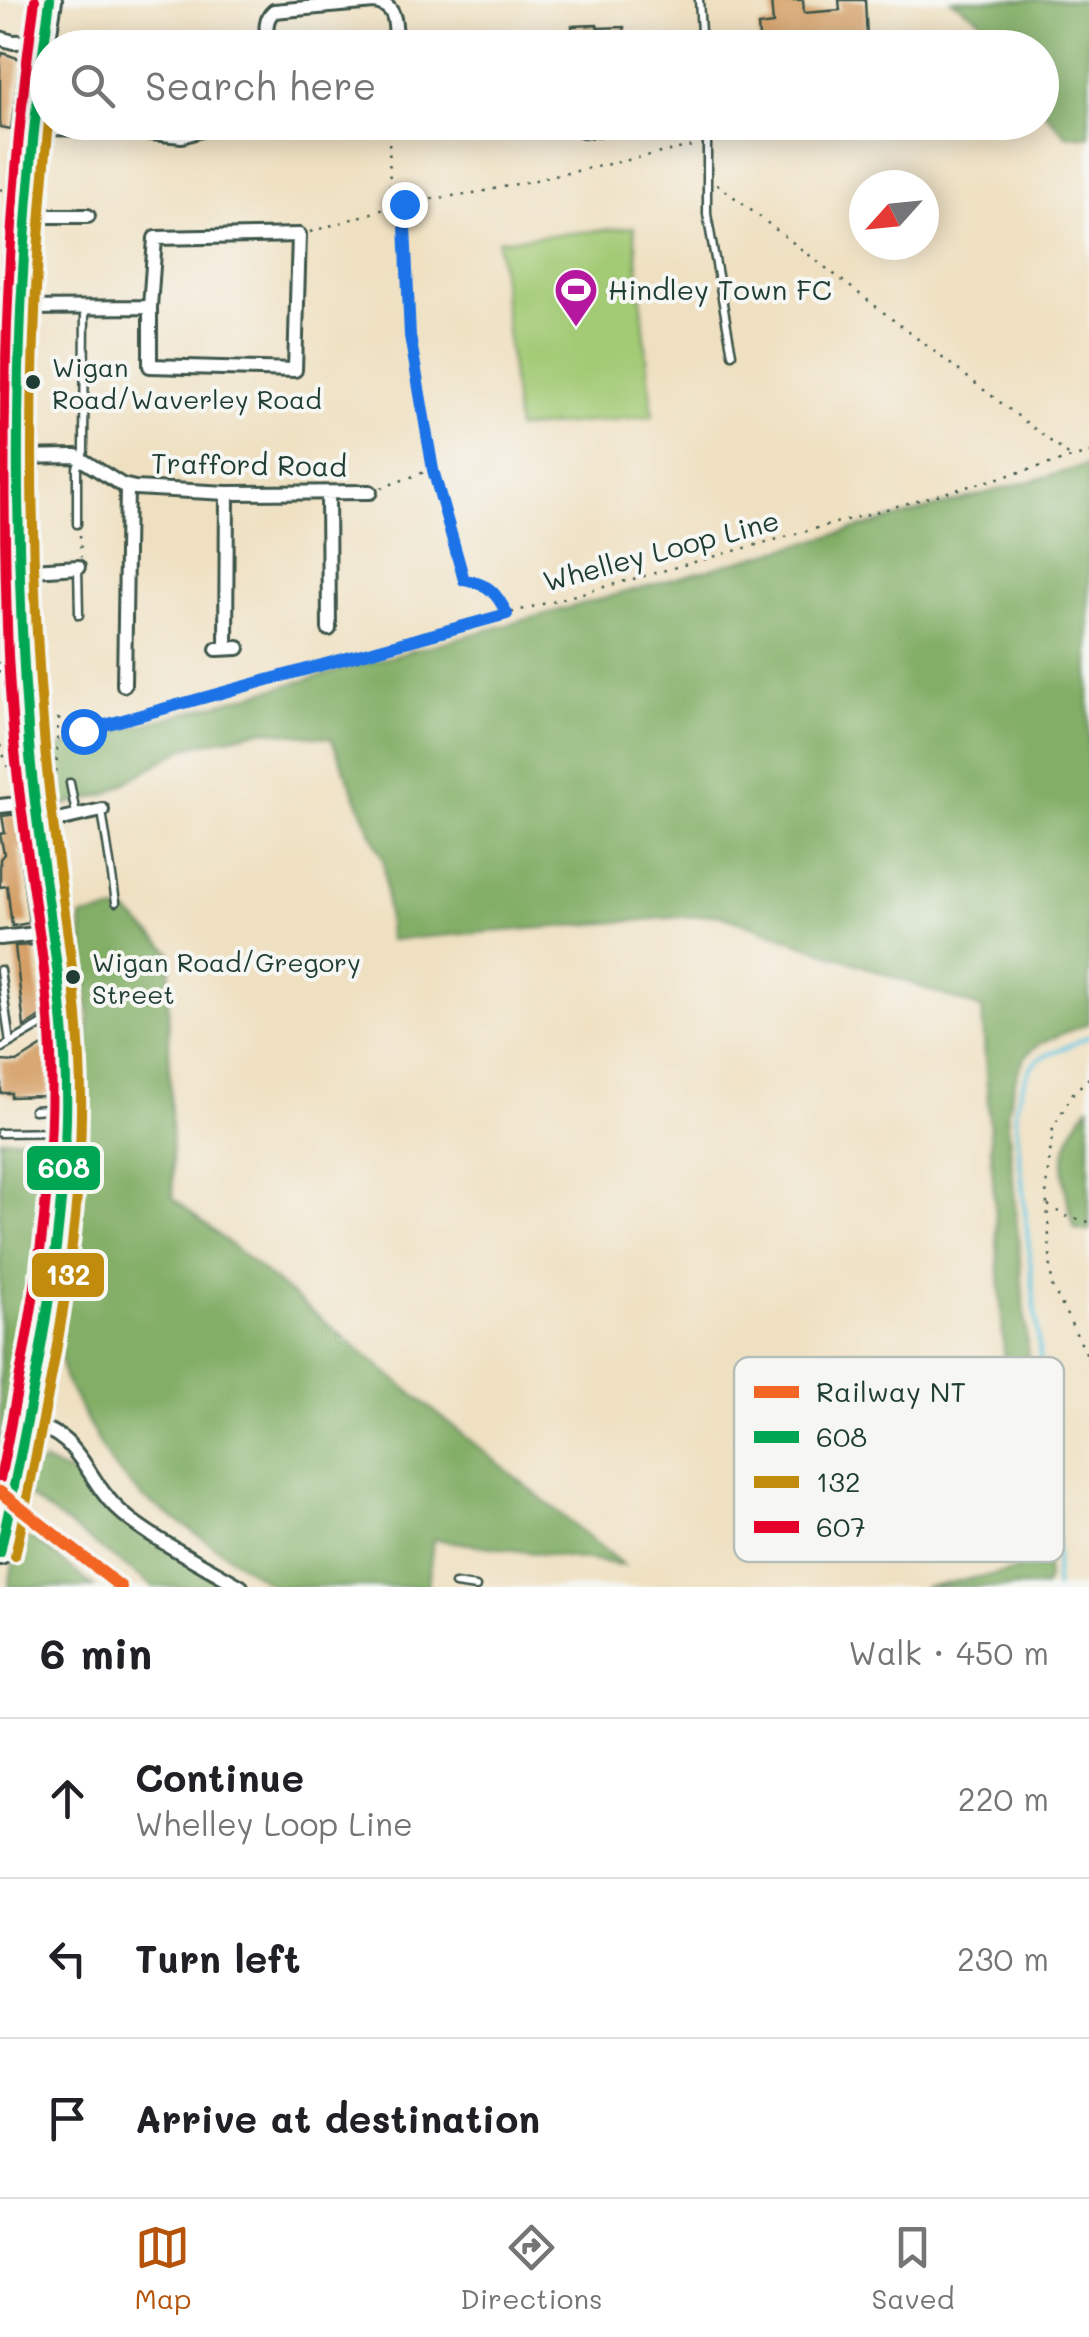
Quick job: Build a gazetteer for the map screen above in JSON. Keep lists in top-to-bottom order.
{
  "streets": {
    "street": ["Trafford Road"],
    "path": ["Whelley Loop Line"]
  },
  "places": {
    "sports": ["Hindley Town FC"],
    "other": ["Wigan Road/Waverley Road", "Wigan Road/Gregory Street"]
  },
  "lines": [
    "transit line 608",
    "transit line 607",
    "transit line 132",
    "rail line NT"
  ],
  "legend": [
    "Railway NT",
    "608",
    "132",
    "607"
  ],
  "north": "bottom left",
  "page": {
    "search": "Search here",
    "heading": ["6 min", "Walk · 450 m"],
    "list": [
      ["Continue", "Whelley Loop Line", "220 m"],
      ["Turn left", "230 m"],
      "Arrive at destination"
    ],
    "nav": ["Map", "Directions", "Saved"]
  }
}
